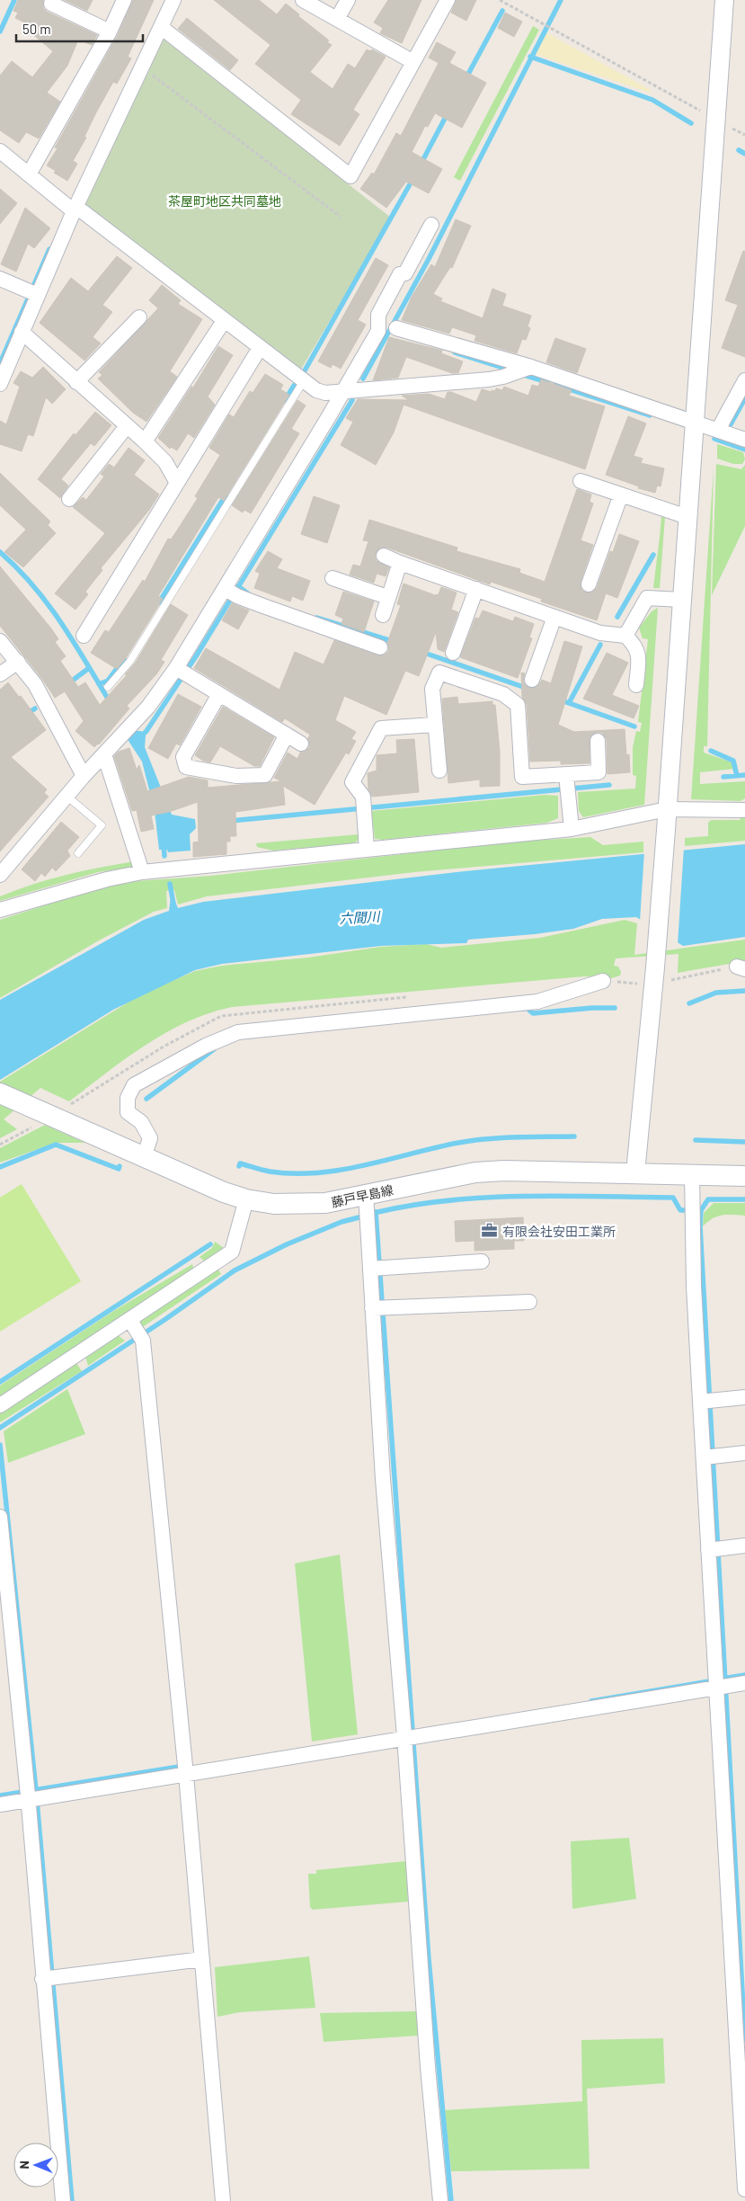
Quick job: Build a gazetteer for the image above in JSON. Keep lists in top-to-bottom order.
{
  "streets": {
    "main road": ["藤戸早島線"]
  },
  "water": ["六間川"],
  "parks": ["茶屋町地区共同墓地"],
  "places": {
    "office": ["有限会社安田工業所"]
  },
  "scale_bar": "50 m",
  "north": "left"
}
